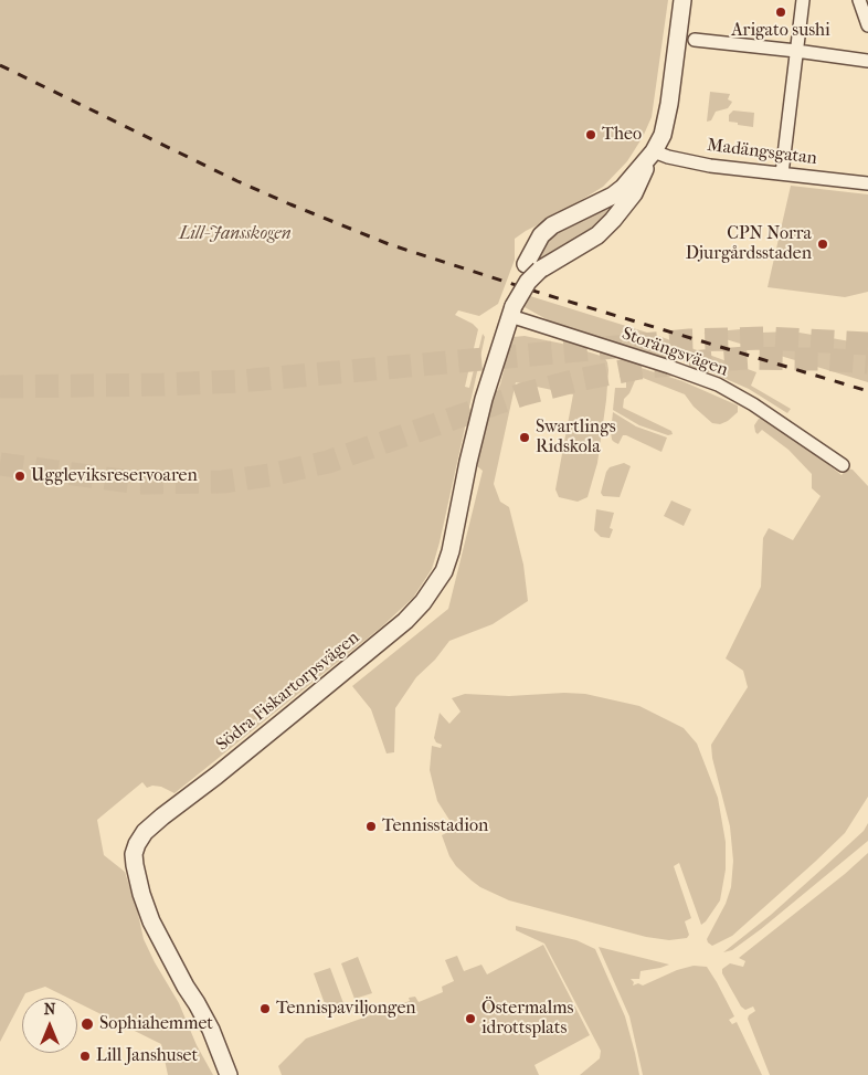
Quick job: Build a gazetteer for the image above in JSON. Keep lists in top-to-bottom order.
{
  "streets": {
    "street": ["Madängsgatan", "Storängsvägen", "Södra Fiskartorpsvägen"]
  },
  "crossings": [
    ["Madängsgatan", "Södra Fiskartorpsvägen"],
    ["Storängsvägen", "Södra Fiskartorpsvägen"]
  ],
  "parks": ["Lill-Jansskogen"],
  "places": [
    "Arigato sushi",
    "Theo",
    "CPN Norra Djurgårdsstaden",
    "Swartlings Ridskola",
    "Uggleviksreservoaren",
    "Tennisstadion",
    "Tennispaviljongen",
    "Östermalms idrottsplats",
    "Sophiahemmet",
    "Lill Janshuset"
  ],
  "north": "top"
}
